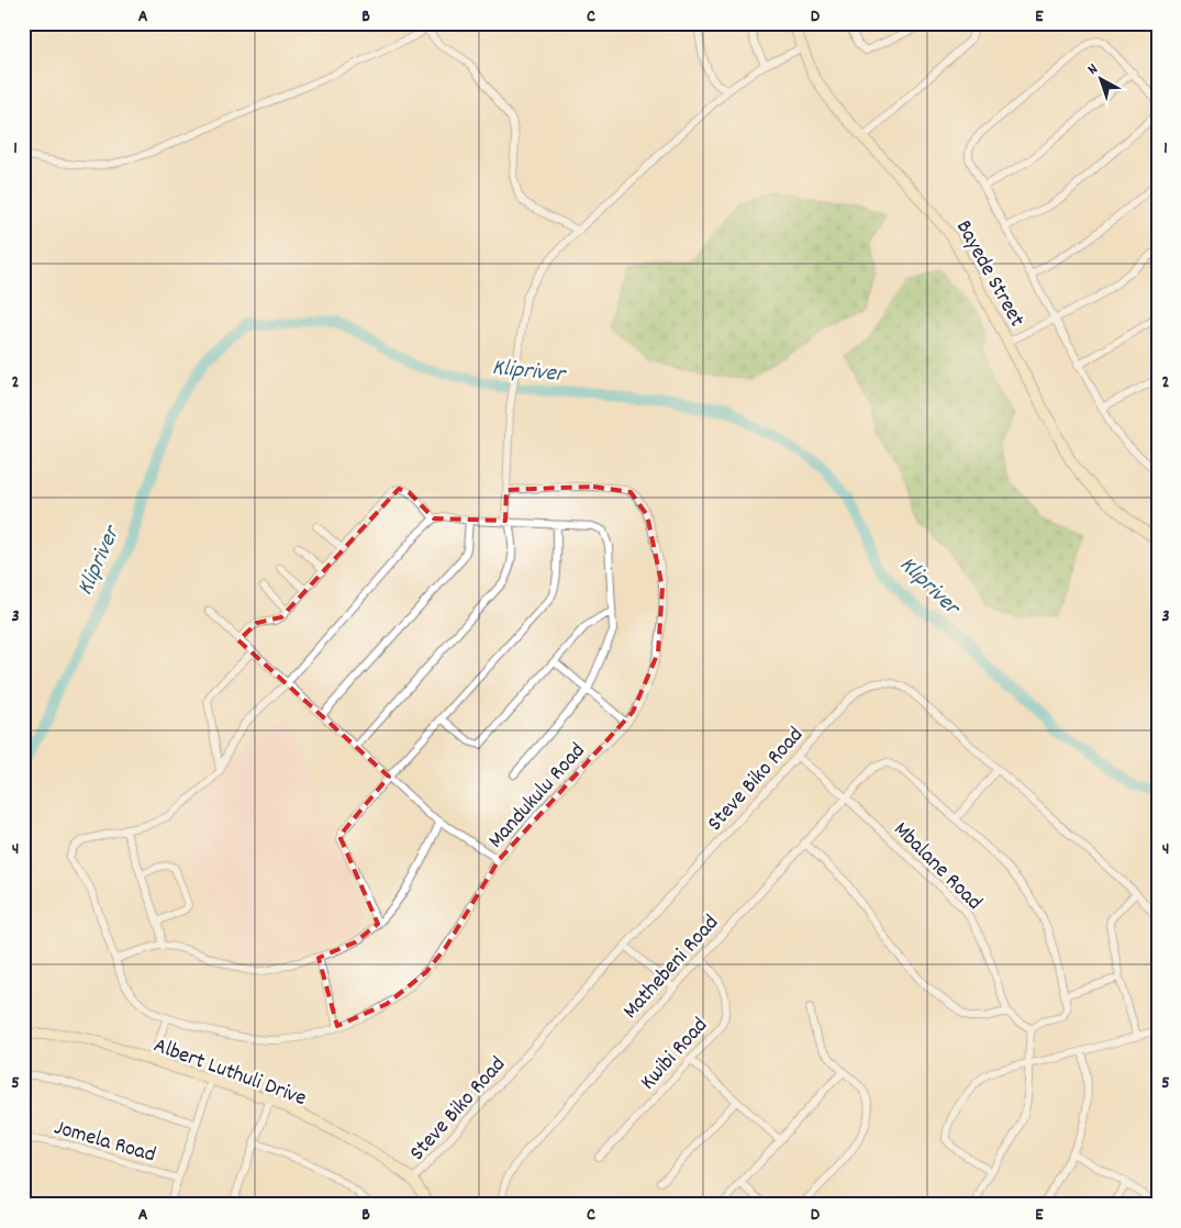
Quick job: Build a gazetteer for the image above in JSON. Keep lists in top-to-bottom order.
{
  "streets": {
    "street": [
      "Bayede Street",
      "Steve Biko Road",
      "Mandukulu Road",
      "Mbalane Road",
      "Mathebeni Road",
      "Kwibi Road",
      "Albert Luthuli Drive",
      "Jomela Road"
    ]
  },
  "crossings": [
    ["Steve Biko Road", "Mbalane Road"],
    ["Steve Biko Road", "Albert Luthuli Drive"],
    ["Mbalane Road", "Mathebeni Road"],
    ["Mathebeni Road", "Kwibi Road"]
  ],
  "water": ["Klipriver"],
  "north": "top left",
  "grid": {
    "columns": [
      "A",
      "B",
      "C",
      "D",
      "E"
    ],
    "rows": [
      "1",
      "2",
      "3",
      "4",
      "5"
    ]
  }
}
